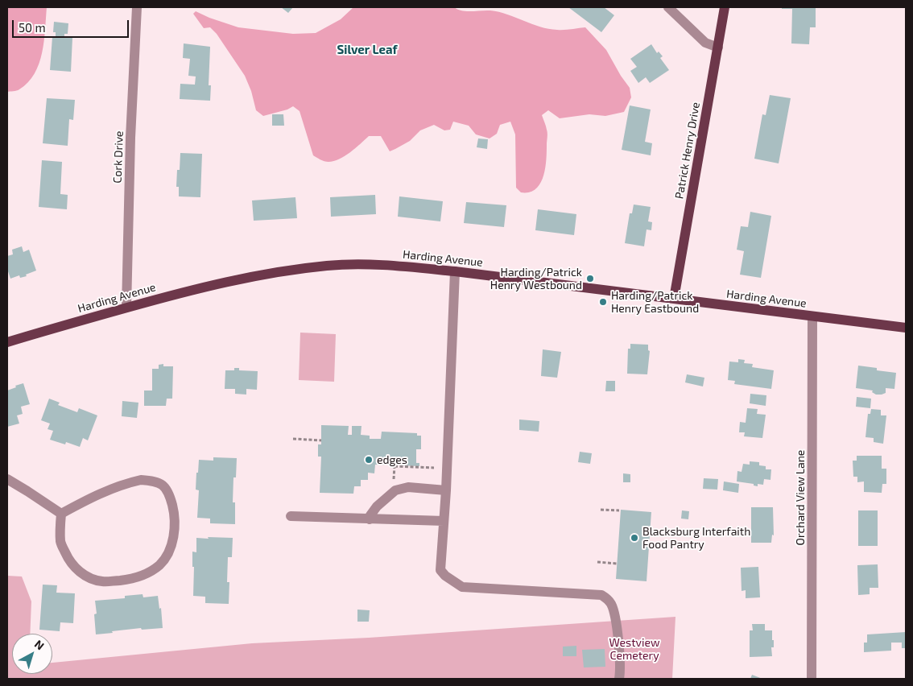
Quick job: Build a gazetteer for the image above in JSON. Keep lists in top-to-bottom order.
{
  "streets": {
    "main road": ["Patrick Henry Drive", "Harding Avenue"],
    "street": ["Cork Drive", "Orchard View Lane"]
  },
  "crossings": [
    ["Patrick Henry Drive", "Harding Avenue"],
    ["Cork Drive", "Harding Avenue"],
    ["Harding Avenue", "Orchard View Lane"]
  ],
  "districts": ["Silver Leaf"],
  "parks": ["Westview Cemetery"],
  "places": [
    "Harding/Patrick Henry Westbound",
    "Harding/Patrick Henry Eastbound",
    "edges",
    "Blacksburg Interfaith Food Pantry"
  ],
  "scale_bar": "50 m",
  "north": "top right"
}
